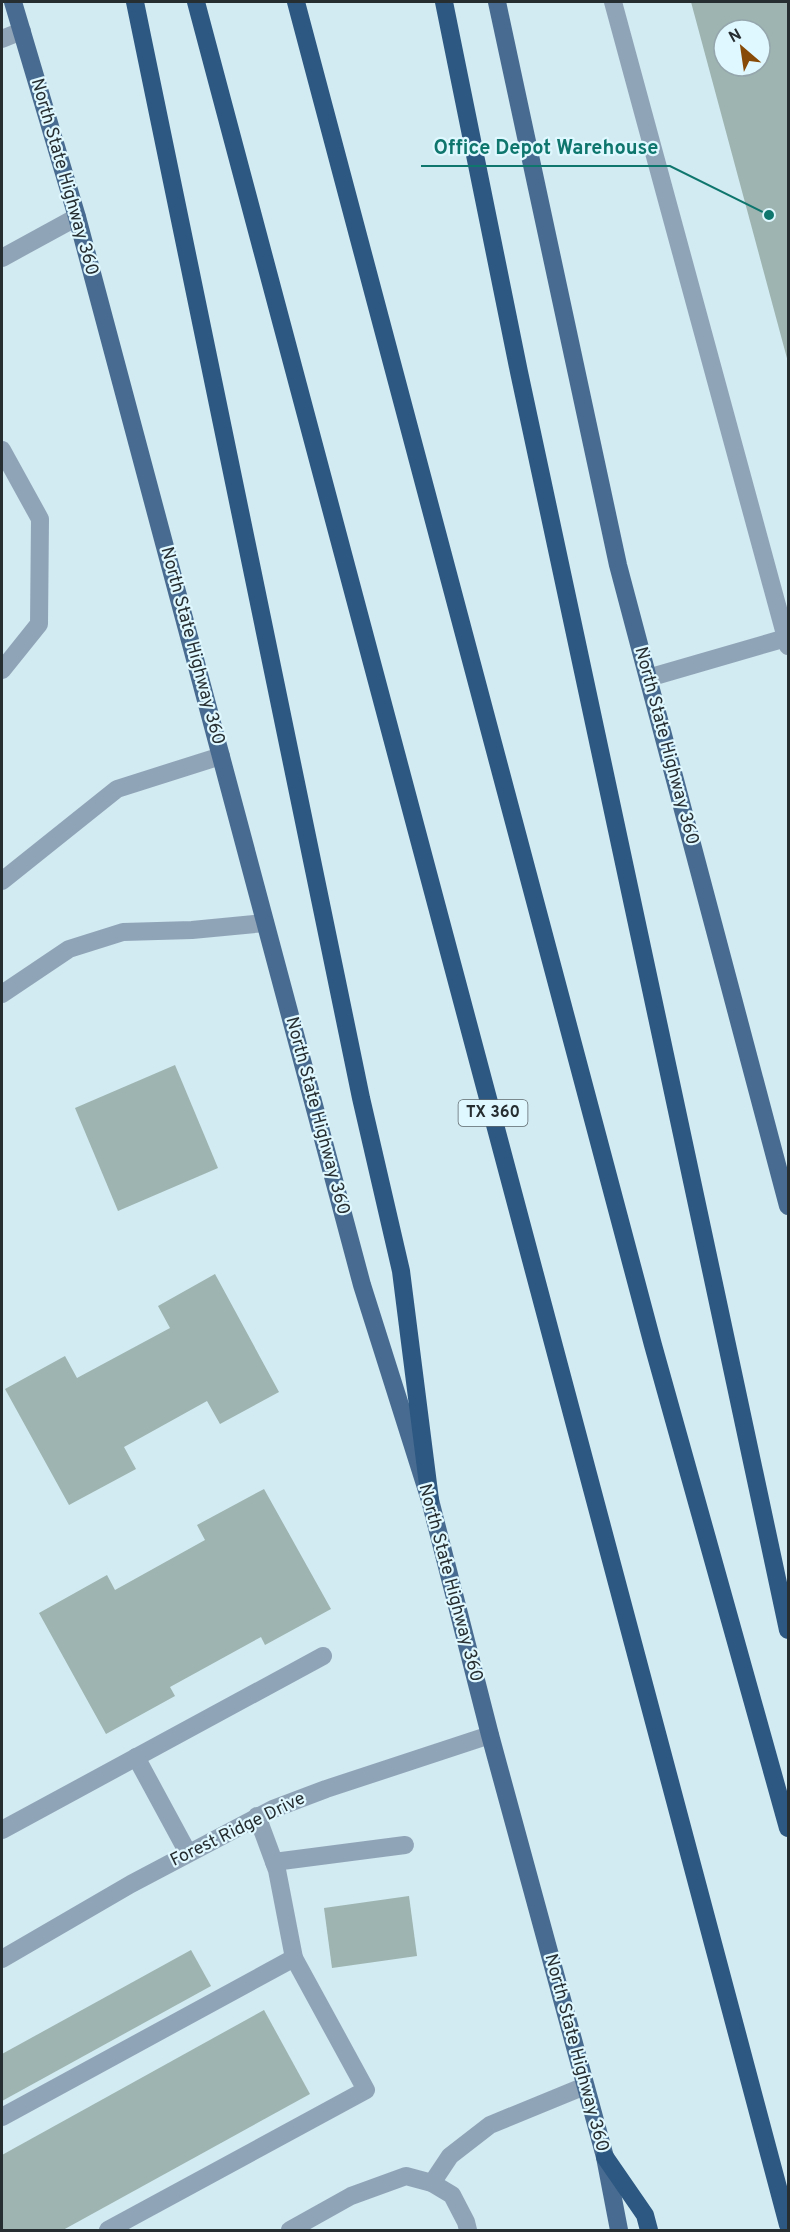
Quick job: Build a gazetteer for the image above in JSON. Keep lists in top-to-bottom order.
{
  "streets": {
    "highway": ["TX 360"],
    "main road": ["North State Highway 360"],
    "street": ["Forest Ridge Drive"]
  },
  "crossings": [
    ["North State Highway 360", "Forest Ridge Drive"]
  ],
  "places": ["Office Depot Warehouse"],
  "north": "top left"
}
